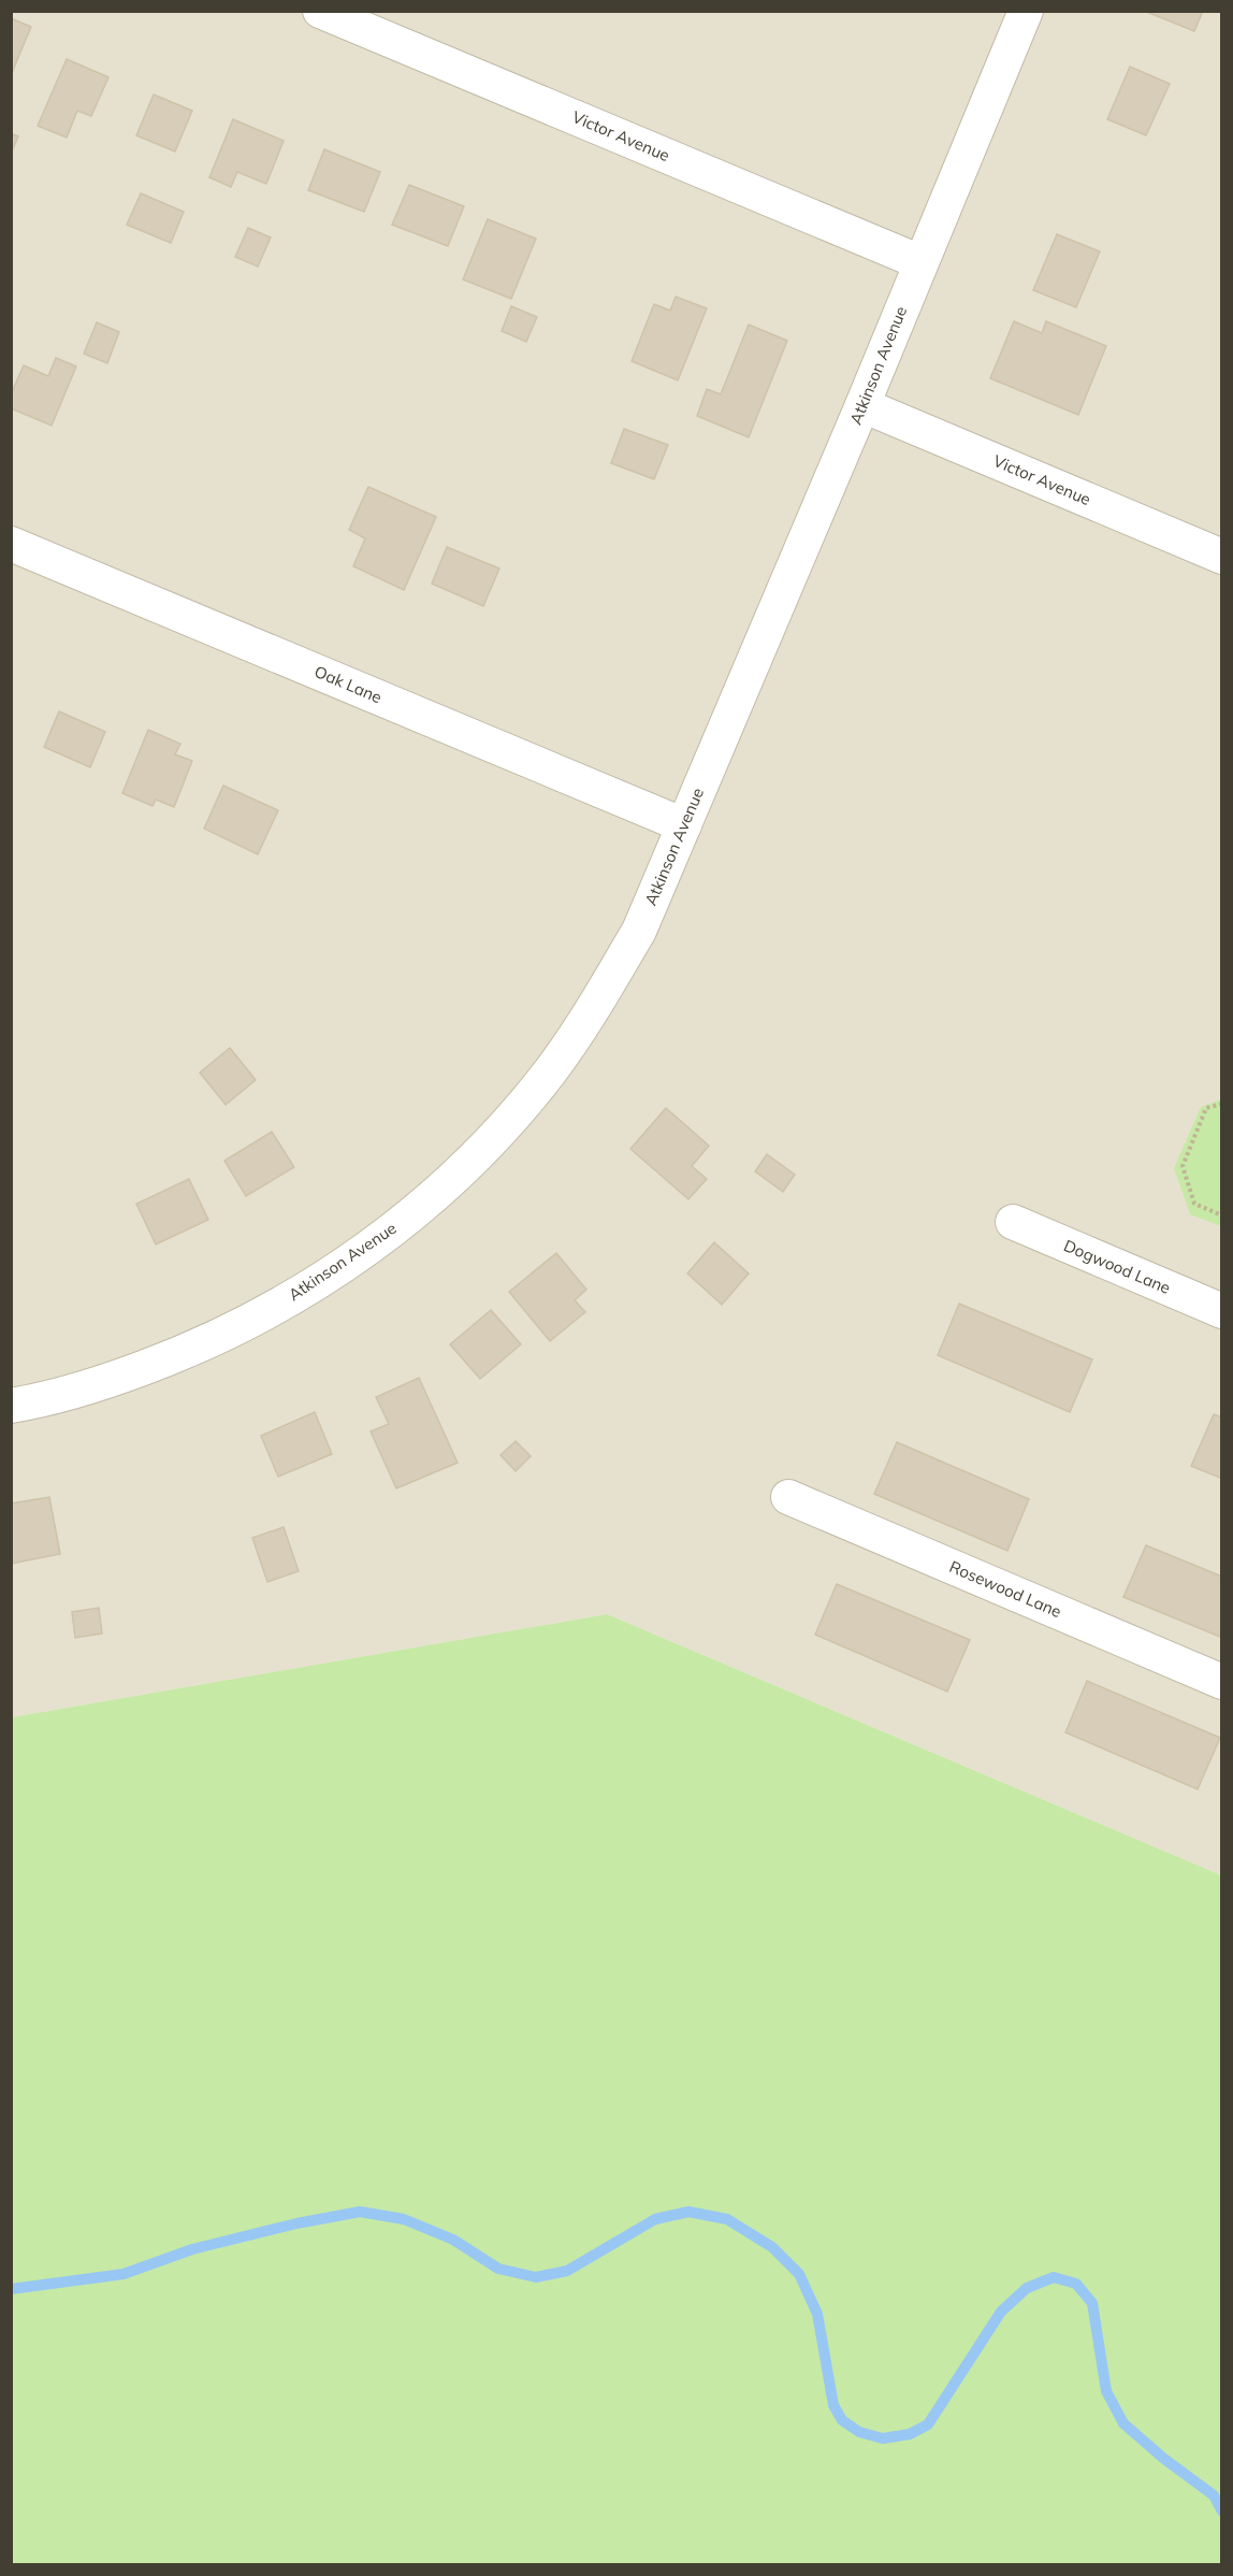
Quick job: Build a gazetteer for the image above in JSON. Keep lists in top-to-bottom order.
{
  "streets": {
    "street": [
      "Victor Avenue",
      "Atkinson Avenue",
      "Oak Lane",
      "Dogwood Lane",
      "Rosewood Lane"
    ]
  },
  "crossings": [
    ["Victor Avenue", "Atkinson Avenue"],
    ["Atkinson Avenue", "Oak Lane"]
  ]
}
